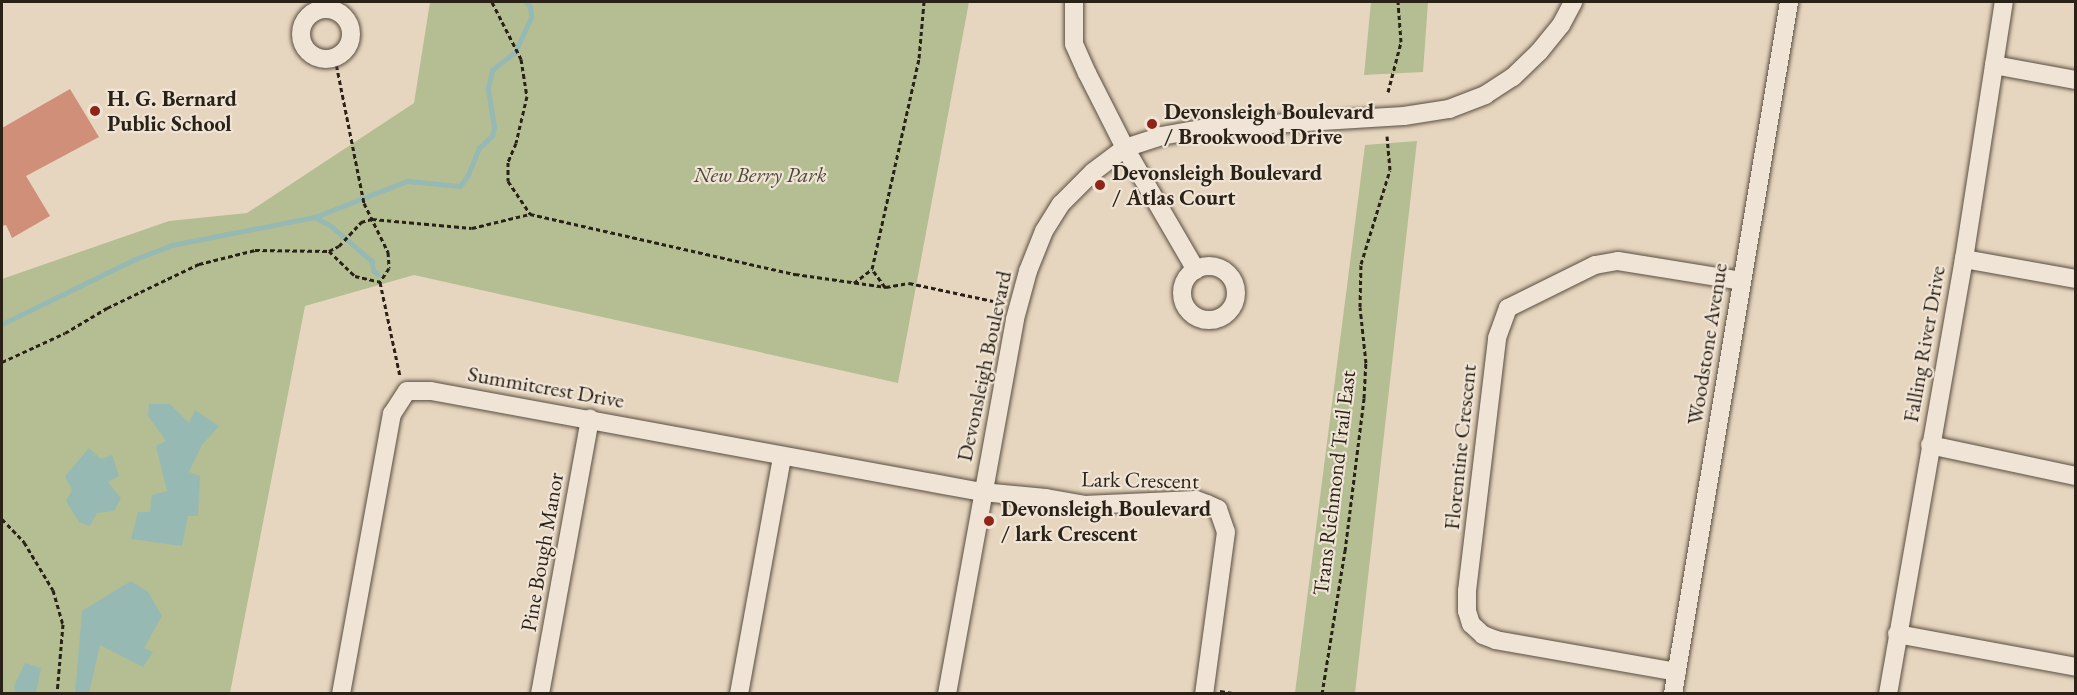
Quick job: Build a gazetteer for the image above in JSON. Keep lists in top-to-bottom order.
{
  "streets": {
    "street": [
      "Woodstone Avenue",
      "Falling River Drive",
      "Devonsleigh Boulevard",
      "Summitcrest Drive",
      "Florentine Crescent",
      "Lark Crescent",
      "Pine Bough Manor"
    ],
    "path": ["Trans Richmond Trail East"]
  },
  "crossings": [
    ["Woodstone Avenue", "Florentine Crescent"],
    ["Devonsleigh Boulevard", "Summitcrest Drive"],
    ["Devonsleigh Boulevard", "Lark Crescent"],
    ["Summitcrest Drive", "Lark Crescent"],
    ["Summitcrest Drive", "Pine Bough Manor"]
  ],
  "parks": ["New Berry Park"],
  "places": [
    "H. G. Bernard Public School",
    "Devonsleigh Boulevard / Brookwood Drive",
    "Devonsleigh Boulevard / Atlas Court",
    "Devonsleigh Boulevard / lark Crescent"
  ]
}
